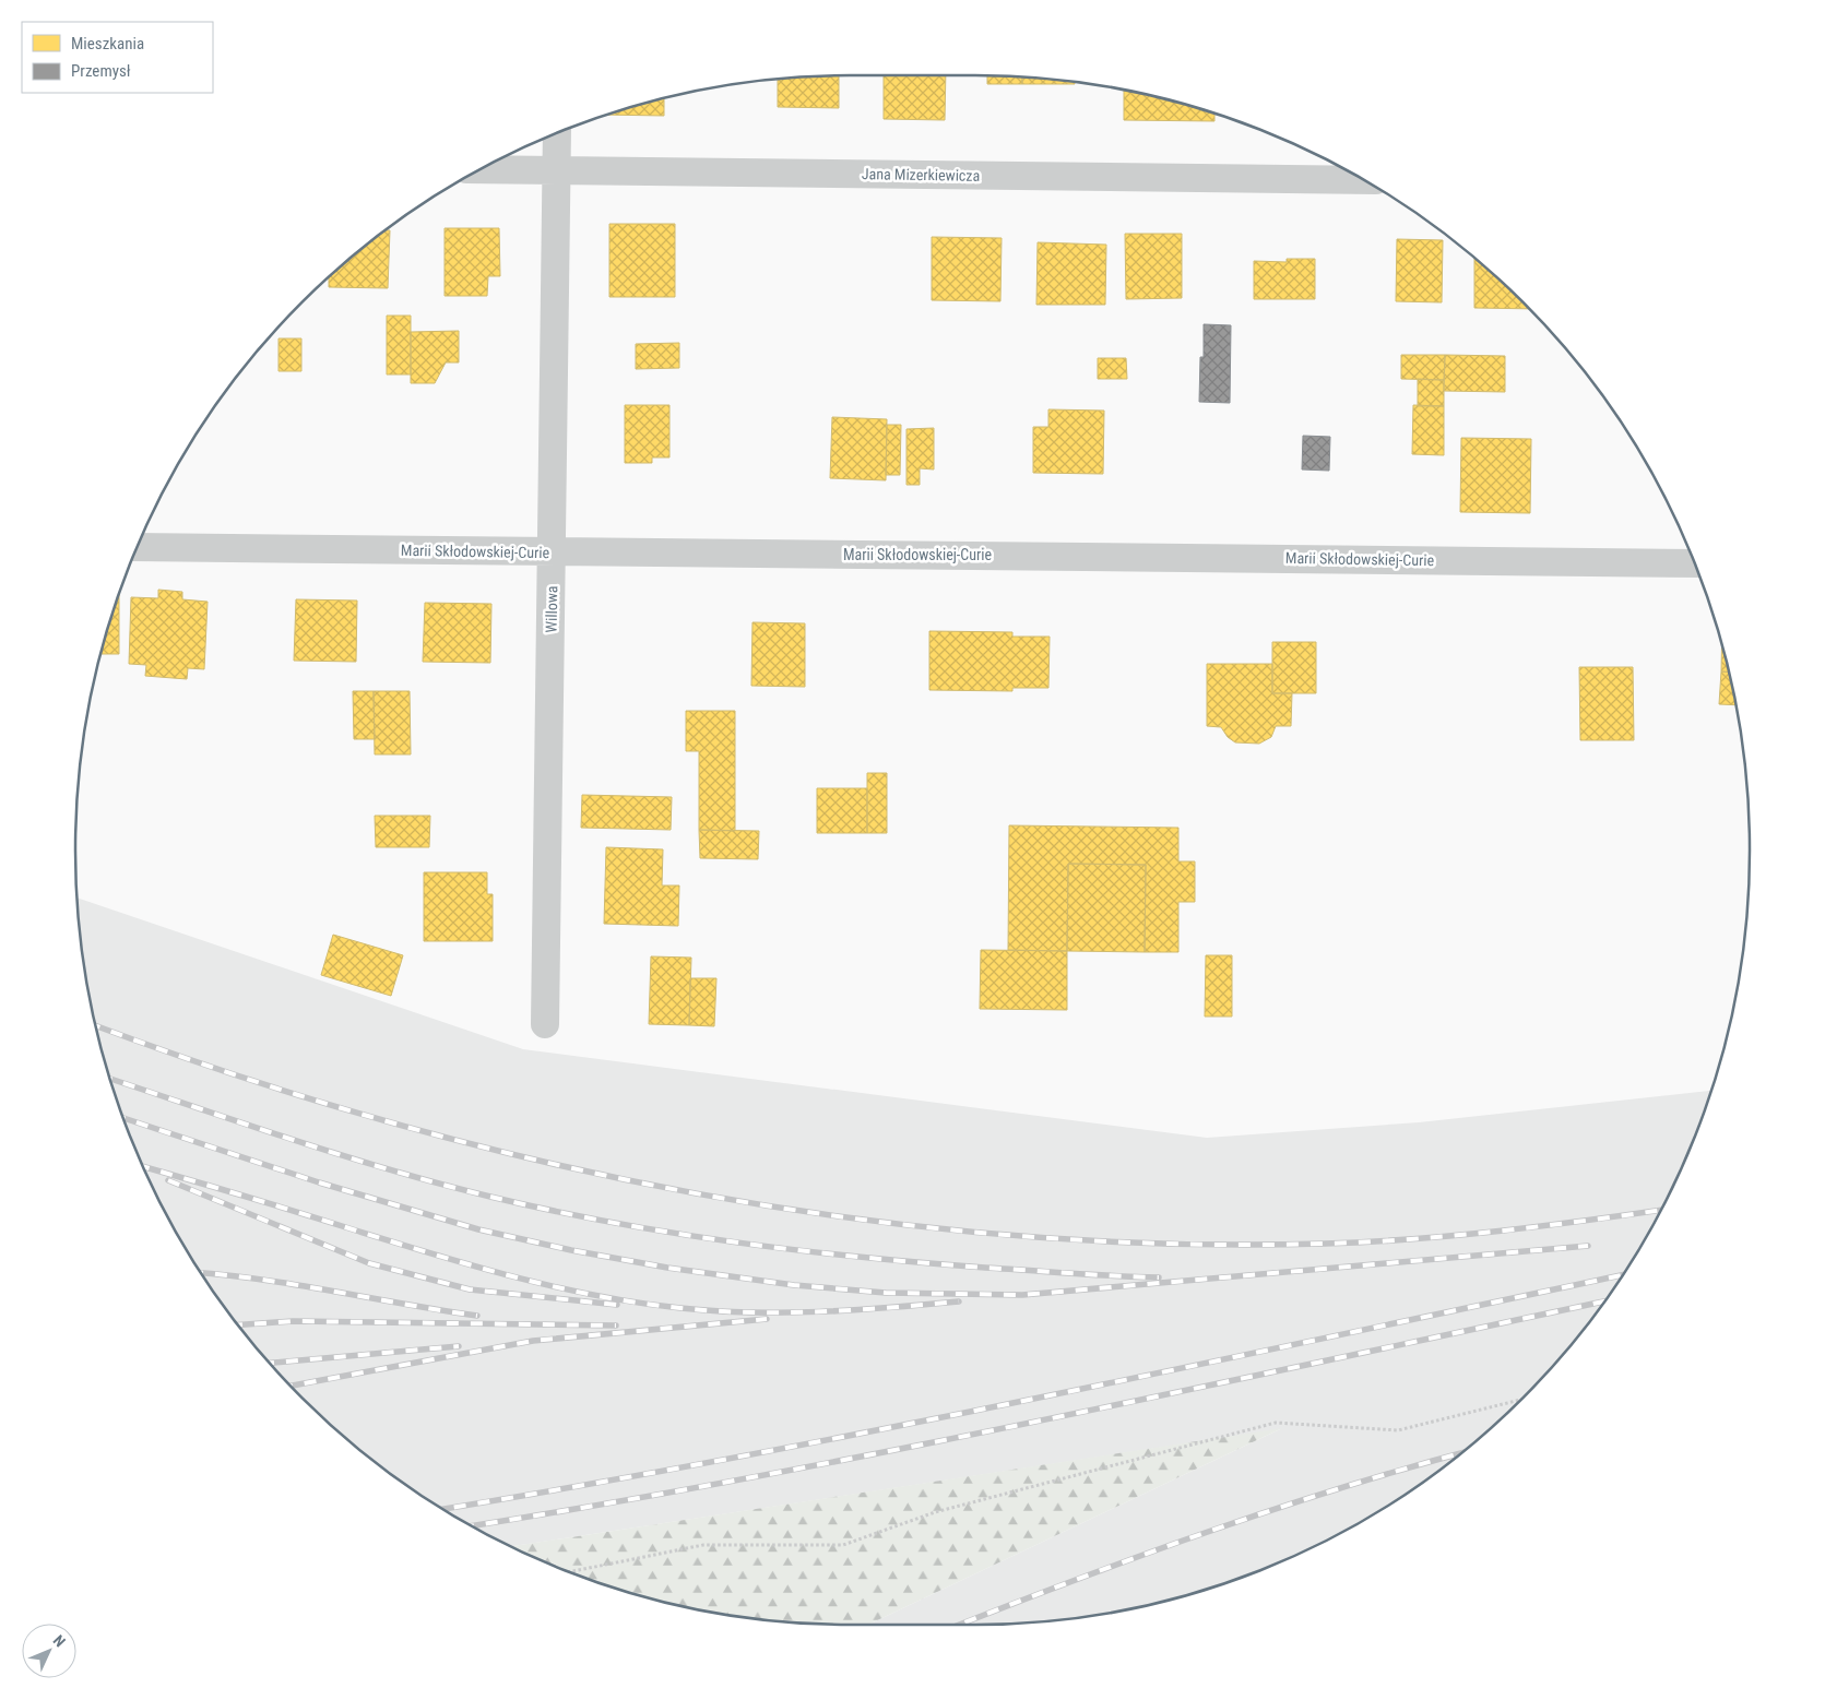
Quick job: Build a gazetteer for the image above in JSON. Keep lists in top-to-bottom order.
{
  "streets": {
    "street": ["Jana Mizerkiewicza", "Marii Skłodowskiej-Curie", "Willowa"]
  },
  "crossings": [
    ["Jana Mizerkiewicza", "Willowa"],
    ["Marii Skłodowskiej-Curie", "Willowa"]
  ],
  "legend": ["Mieszkania", "Przemysł"],
  "north": "top right"
}
